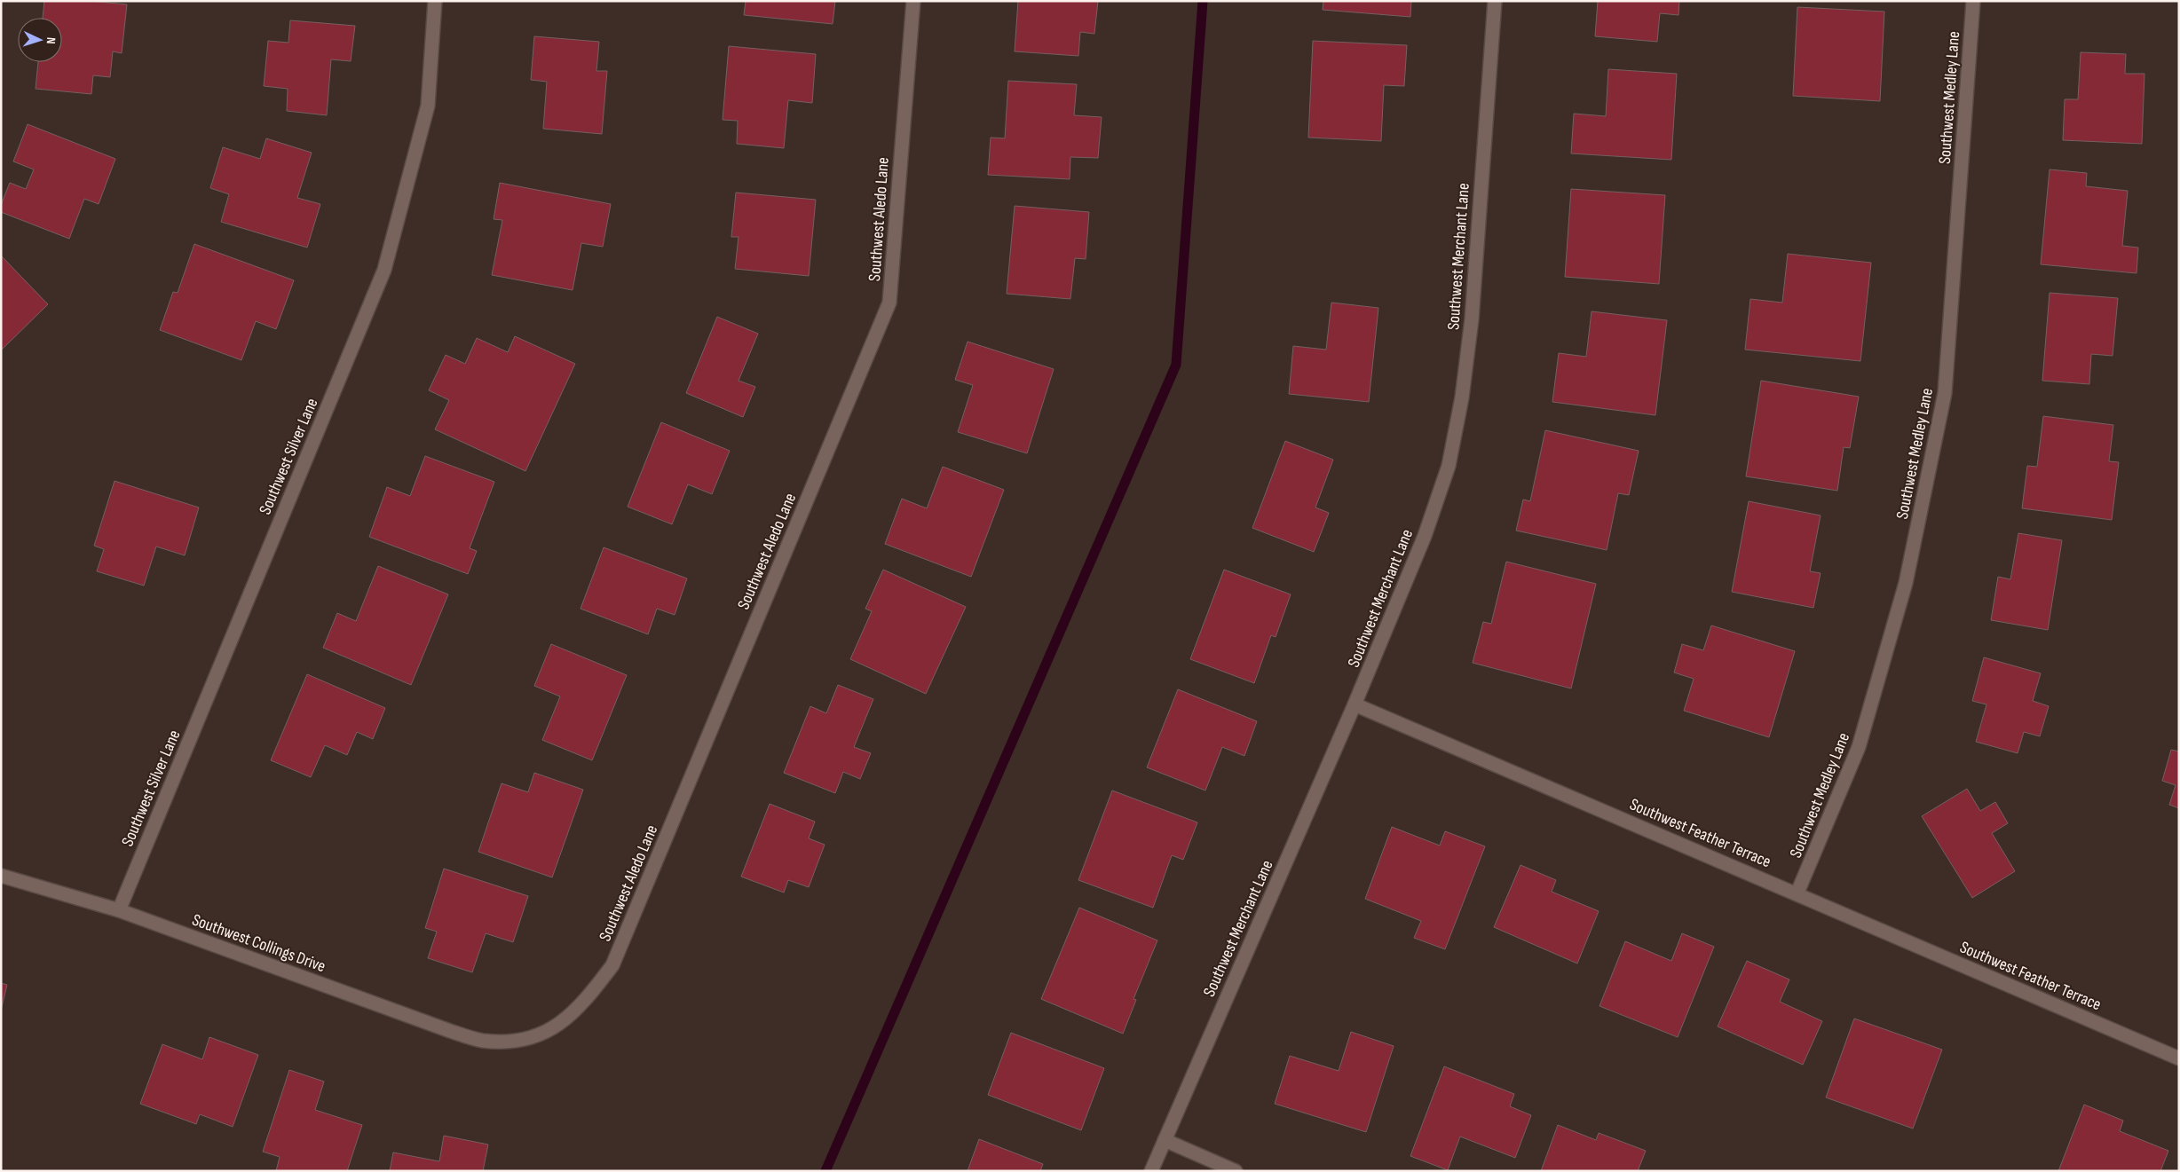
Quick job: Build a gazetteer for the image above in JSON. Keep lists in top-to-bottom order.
{
  "streets": {
    "street": [
      "Southwest Medley Lane",
      "Southwest Aledo Lane",
      "Southwest Merchant Lane",
      "Southwest Silver Lane",
      "Southwest Feather Terrace",
      "Southwest Collings Drive"
    ]
  },
  "crossings": [
    ["Southwest Medley Lane", "Southwest Feather Terrace"],
    ["Southwest Aledo Lane", "Southwest Collings Drive"],
    ["Southwest Merchant Lane", "Southwest Feather Terrace"],
    ["Southwest Silver Lane", "Southwest Collings Drive"]
  ],
  "north": "right"
}
